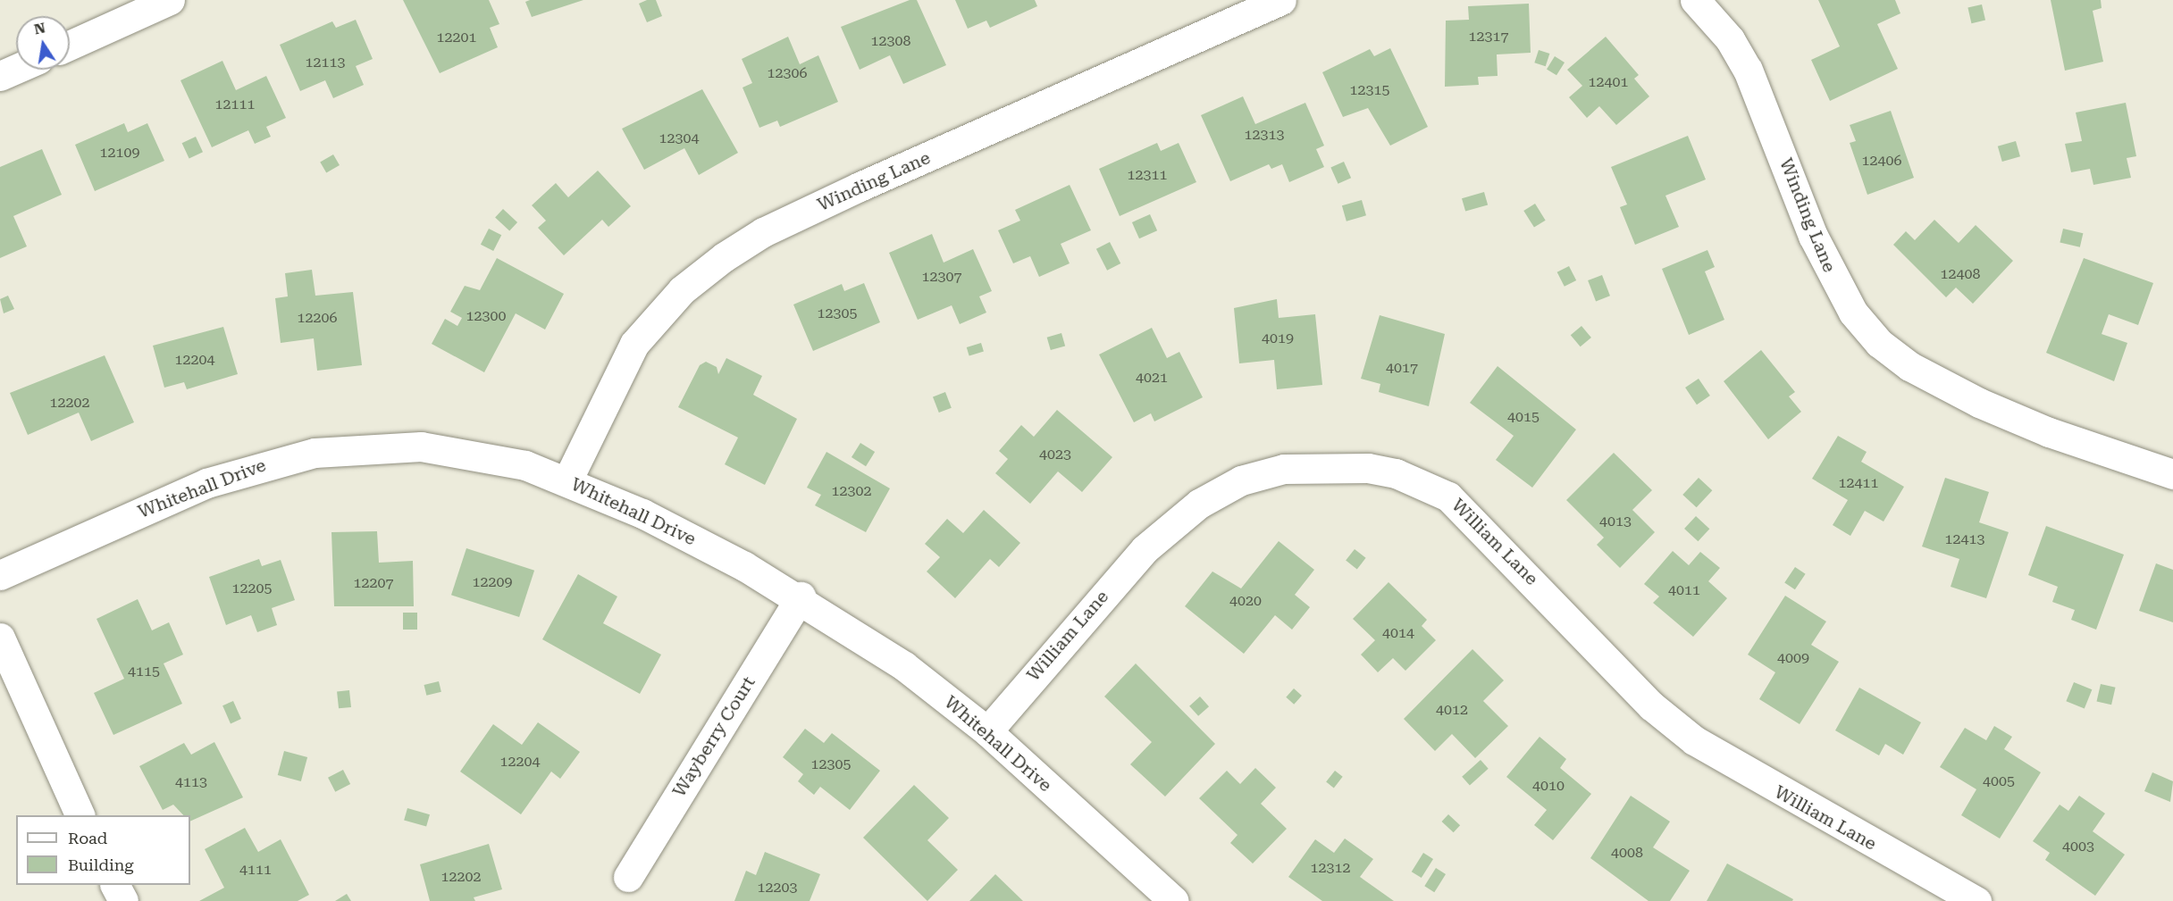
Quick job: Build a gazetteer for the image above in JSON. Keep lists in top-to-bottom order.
{
  "streets": {
    "street": [
      "Winding Lane",
      "Whitehall Drive",
      "William Lane",
      "Wayberry Court"
    ]
  },
  "crossings": [
    ["Winding Lane", "Whitehall Drive"],
    ["Whitehall Drive", "William Lane"],
    ["Whitehall Drive", "Wayberry Court"]
  ],
  "house_numbers": [
    "12317",
    "12201",
    "12308",
    "12113",
    "12306",
    "12401",
    "12315",
    "12111",
    "12313",
    "12304",
    "12109",
    "12406",
    "12311",
    "12408",
    "12307",
    "12305",
    "12300",
    "12206",
    "4019",
    "12204",
    "4017",
    "4021",
    "12202",
    "4015",
    "4023",
    "12411",
    "12302",
    "4013",
    "12413",
    "12209",
    "12207",
    "12205",
    "4011",
    "4020",
    "4014",
    "4009",
    "4115",
    "4012",
    "12204",
    "12305",
    "4005",
    "4113",
    "4010",
    "4003",
    "4008",
    "12312",
    "4111",
    "12202",
    "12203"
  ],
  "legend": ["Road", "Building"],
  "north": "top"
}
